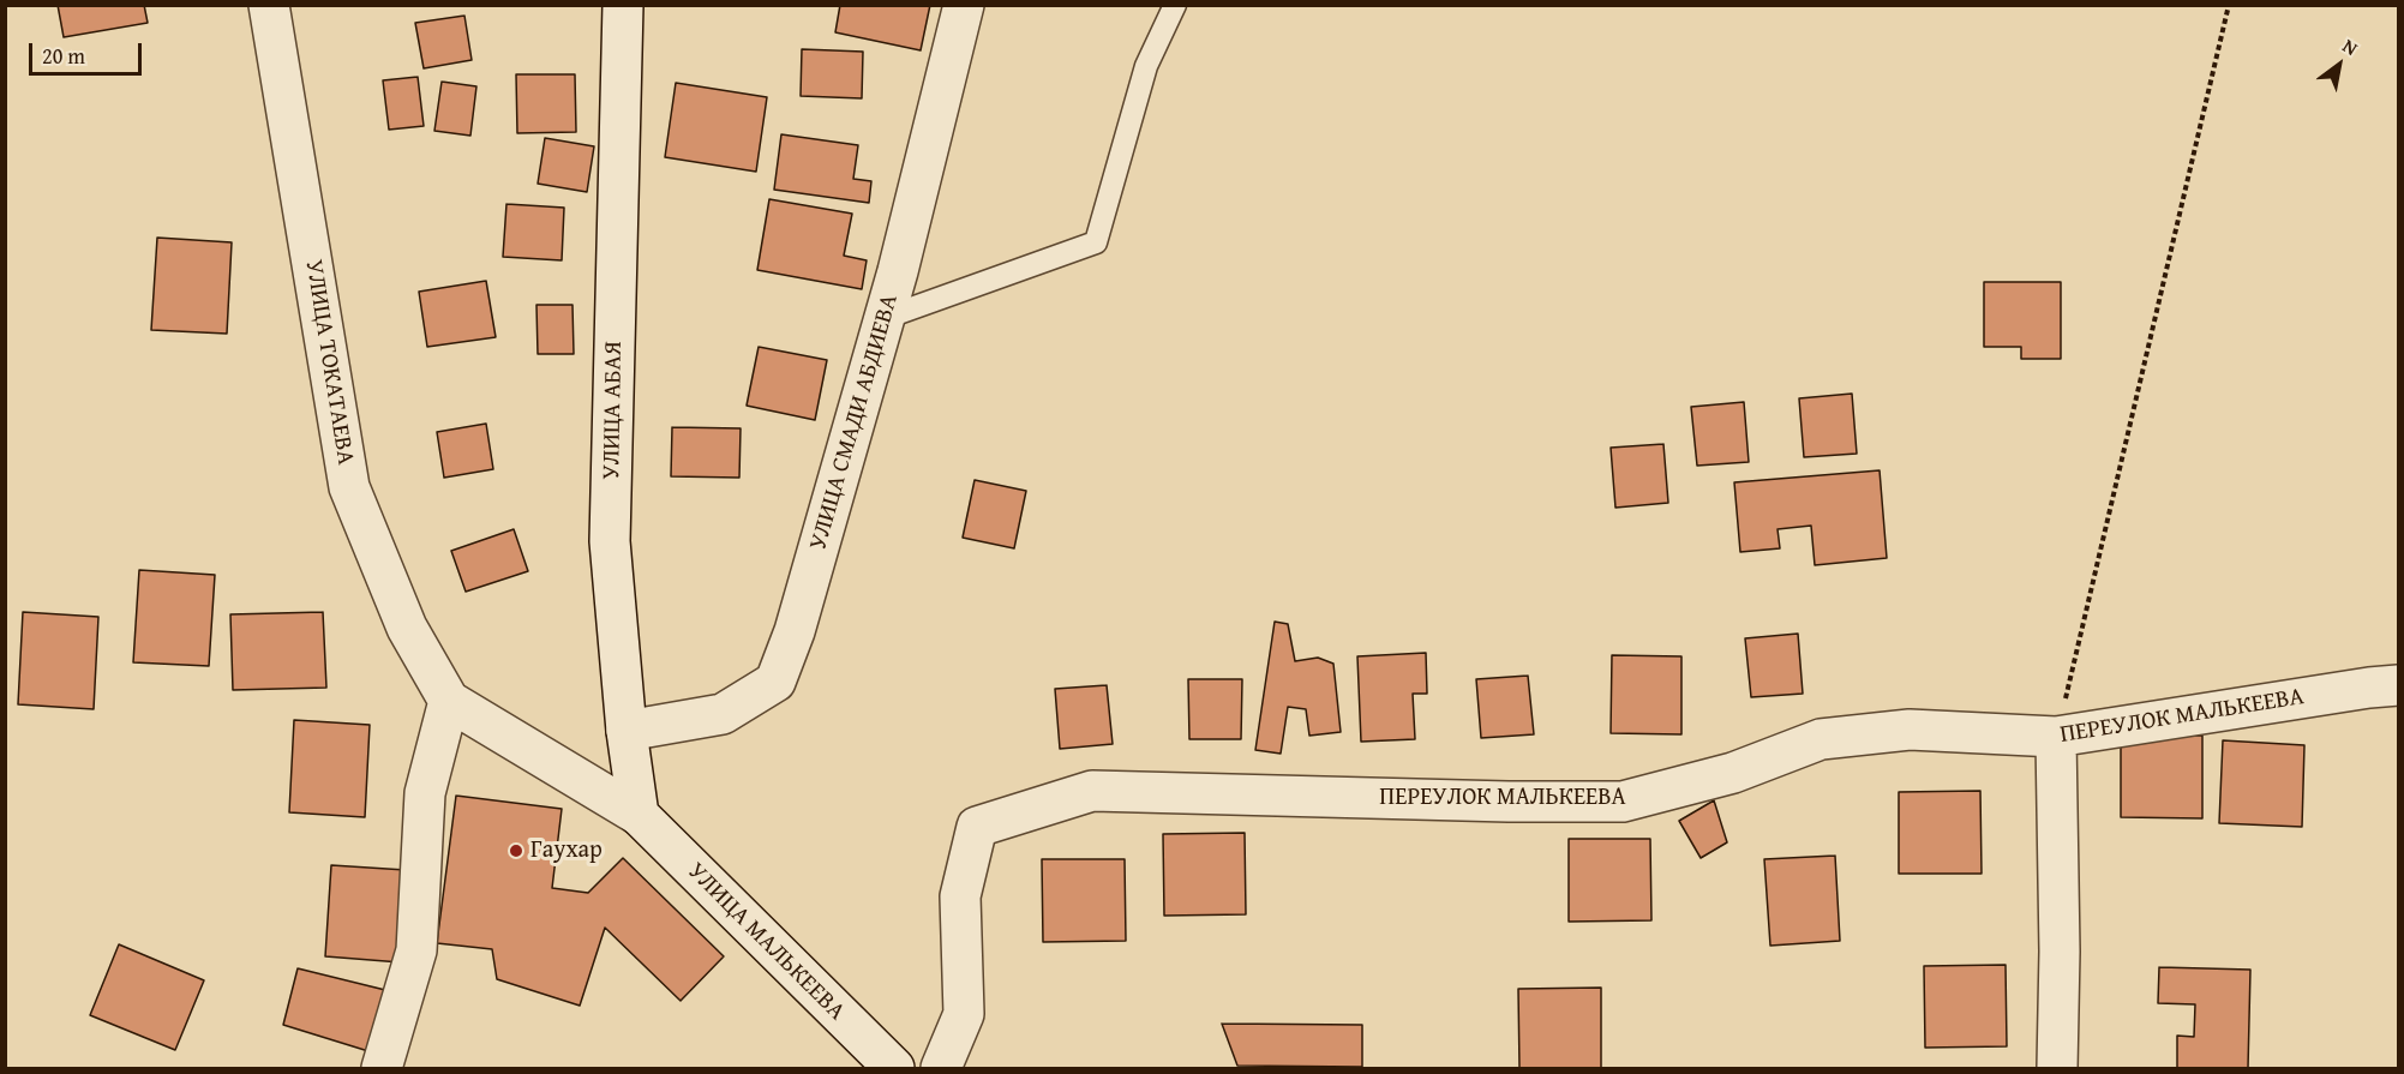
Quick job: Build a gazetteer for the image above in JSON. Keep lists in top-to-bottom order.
{
  "streets": {
    "street": [
      "УЛИЦА ТОКАТАЕВА",
      "УЛИЦА АБАЯ",
      "УЛИЦА СМАДИ АБДИЕВА",
      "ПЕРЕУЛОК МАЛЬКЕЕВА",
      "УЛИЦА МАЛЬКЕЕВА"
    ]
  },
  "crossings": [
    ["УЛИЦА ТОКАТАЕВА", "УЛИЦА АБАЯ"],
    ["УЛИЦА ТОКАТАЕВА", "УЛИЦА МАЛЬКЕЕВА"],
    ["УЛИЦА АБАЯ", "УЛИЦА СМАДИ АБДИЕВА"],
    ["УЛИЦА АБАЯ", "УЛИЦА МАЛЬКЕЕВА"]
  ],
  "places": ["Гаухар"],
  "scale_bar": "20 m",
  "north": "top right"
}
